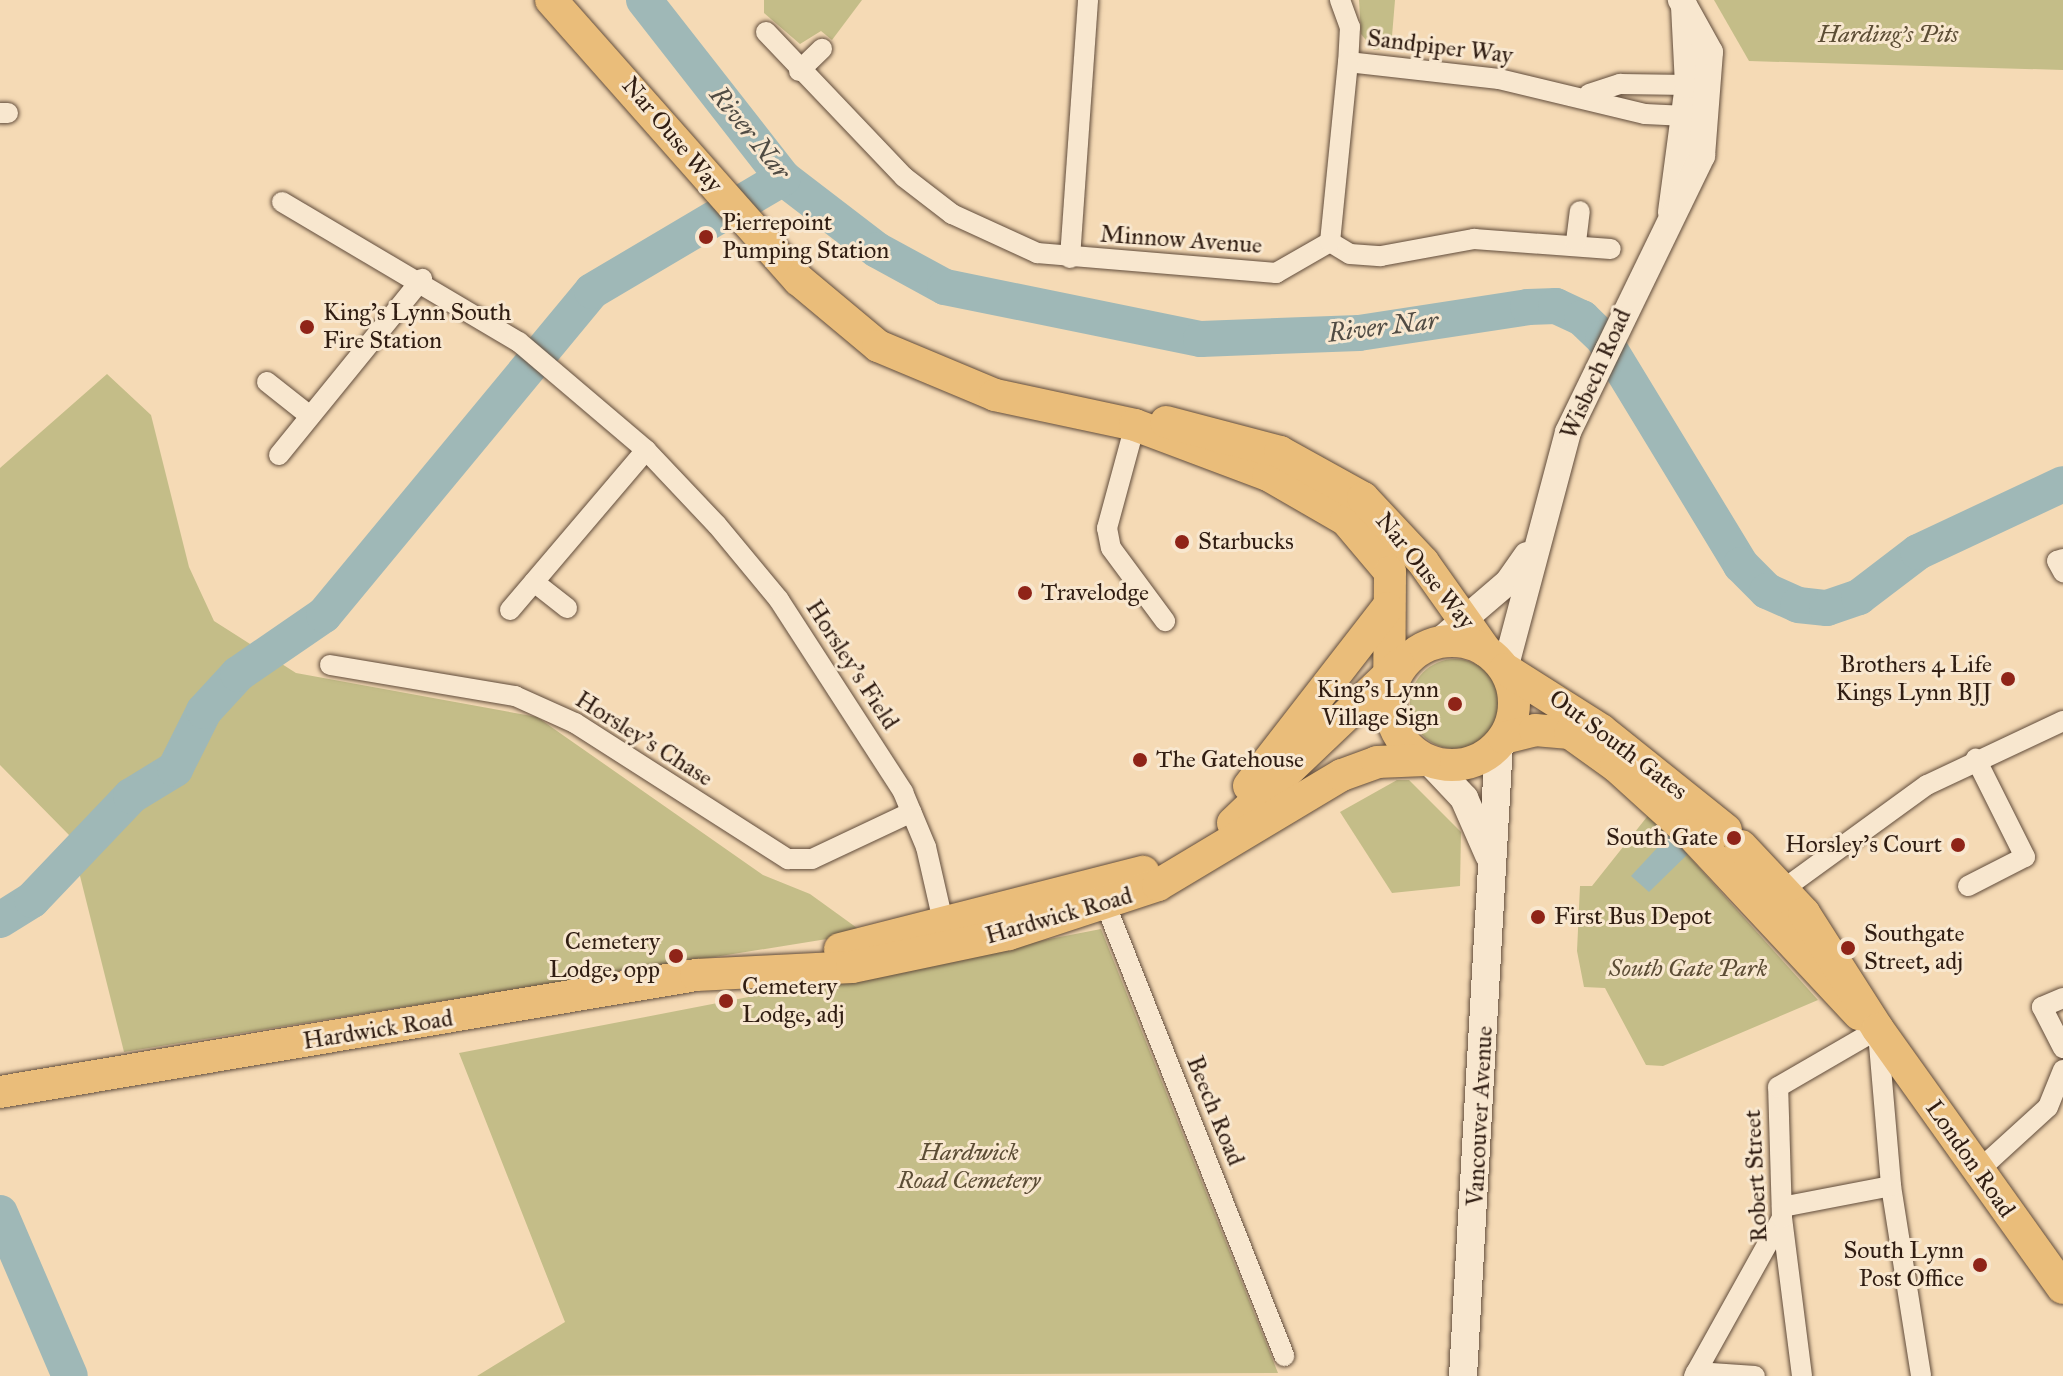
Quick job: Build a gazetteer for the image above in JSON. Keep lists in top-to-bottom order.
{
  "streets": {
    "main road": [
      "Nar Ouse Way",
      "Out South Gates",
      "Hardwick Road",
      "Vancouver Avenue",
      "London Road"
    ],
    "street": [
      "Sandpiper Way",
      "Minnow Avenue",
      "Wisbech Road",
      "Horsley's Field",
      "Horsley's Chase",
      "Beech Road",
      "Robert Street"
    ]
  },
  "crossings": [
    ["Sandpiper Way", "Wisbech Road"],
    ["Nar Ouse Way", "Wisbech Road"],
    ["Nar Ouse Way", "Out South Gates"],
    ["Nar Ouse Way", "Hardwick Road"],
    ["Nar Ouse Way", "Vancouver Avenue"],
    ["Wisbech Road", "Out South Gates"],
    ["Wisbech Road", "Hardwick Road"],
    ["Wisbech Road", "Vancouver Avenue"],
    ["Horsley's Field", "Horsley's Chase"],
    ["Horsley's Field", "Hardwick Road"],
    ["Out South Gates", "Hardwick Road"],
    ["Out South Gates", "Vancouver Avenue"],
    ["Out South Gates", "London Road"],
    ["Hardwick Road", "Beech Road"],
    ["Hardwick Road", "Vancouver Avenue"],
    ["London Road", "Robert Street"]
  ],
  "water": ["River Nar"],
  "parks": ["Harding's Pits", "South Gate Park", "Hardwick Road Cemetery"],
  "places": [
    "Pierrepoint Pumping Station",
    "King's Lynn South Fire Station",
    "Starbucks",
    "Travelodge",
    "Brothers 4 Life Kings Lynn BJJ",
    "King's Lynn Village Sign",
    "The Gatehouse",
    "South Gate",
    "Horsley's Court",
    "First Bus Depot",
    "Southgate Street, adj",
    "Cemetery Lodge, opp",
    "Cemetery Lodge, adj",
    "South Lynn Post Office"
  ]
}
